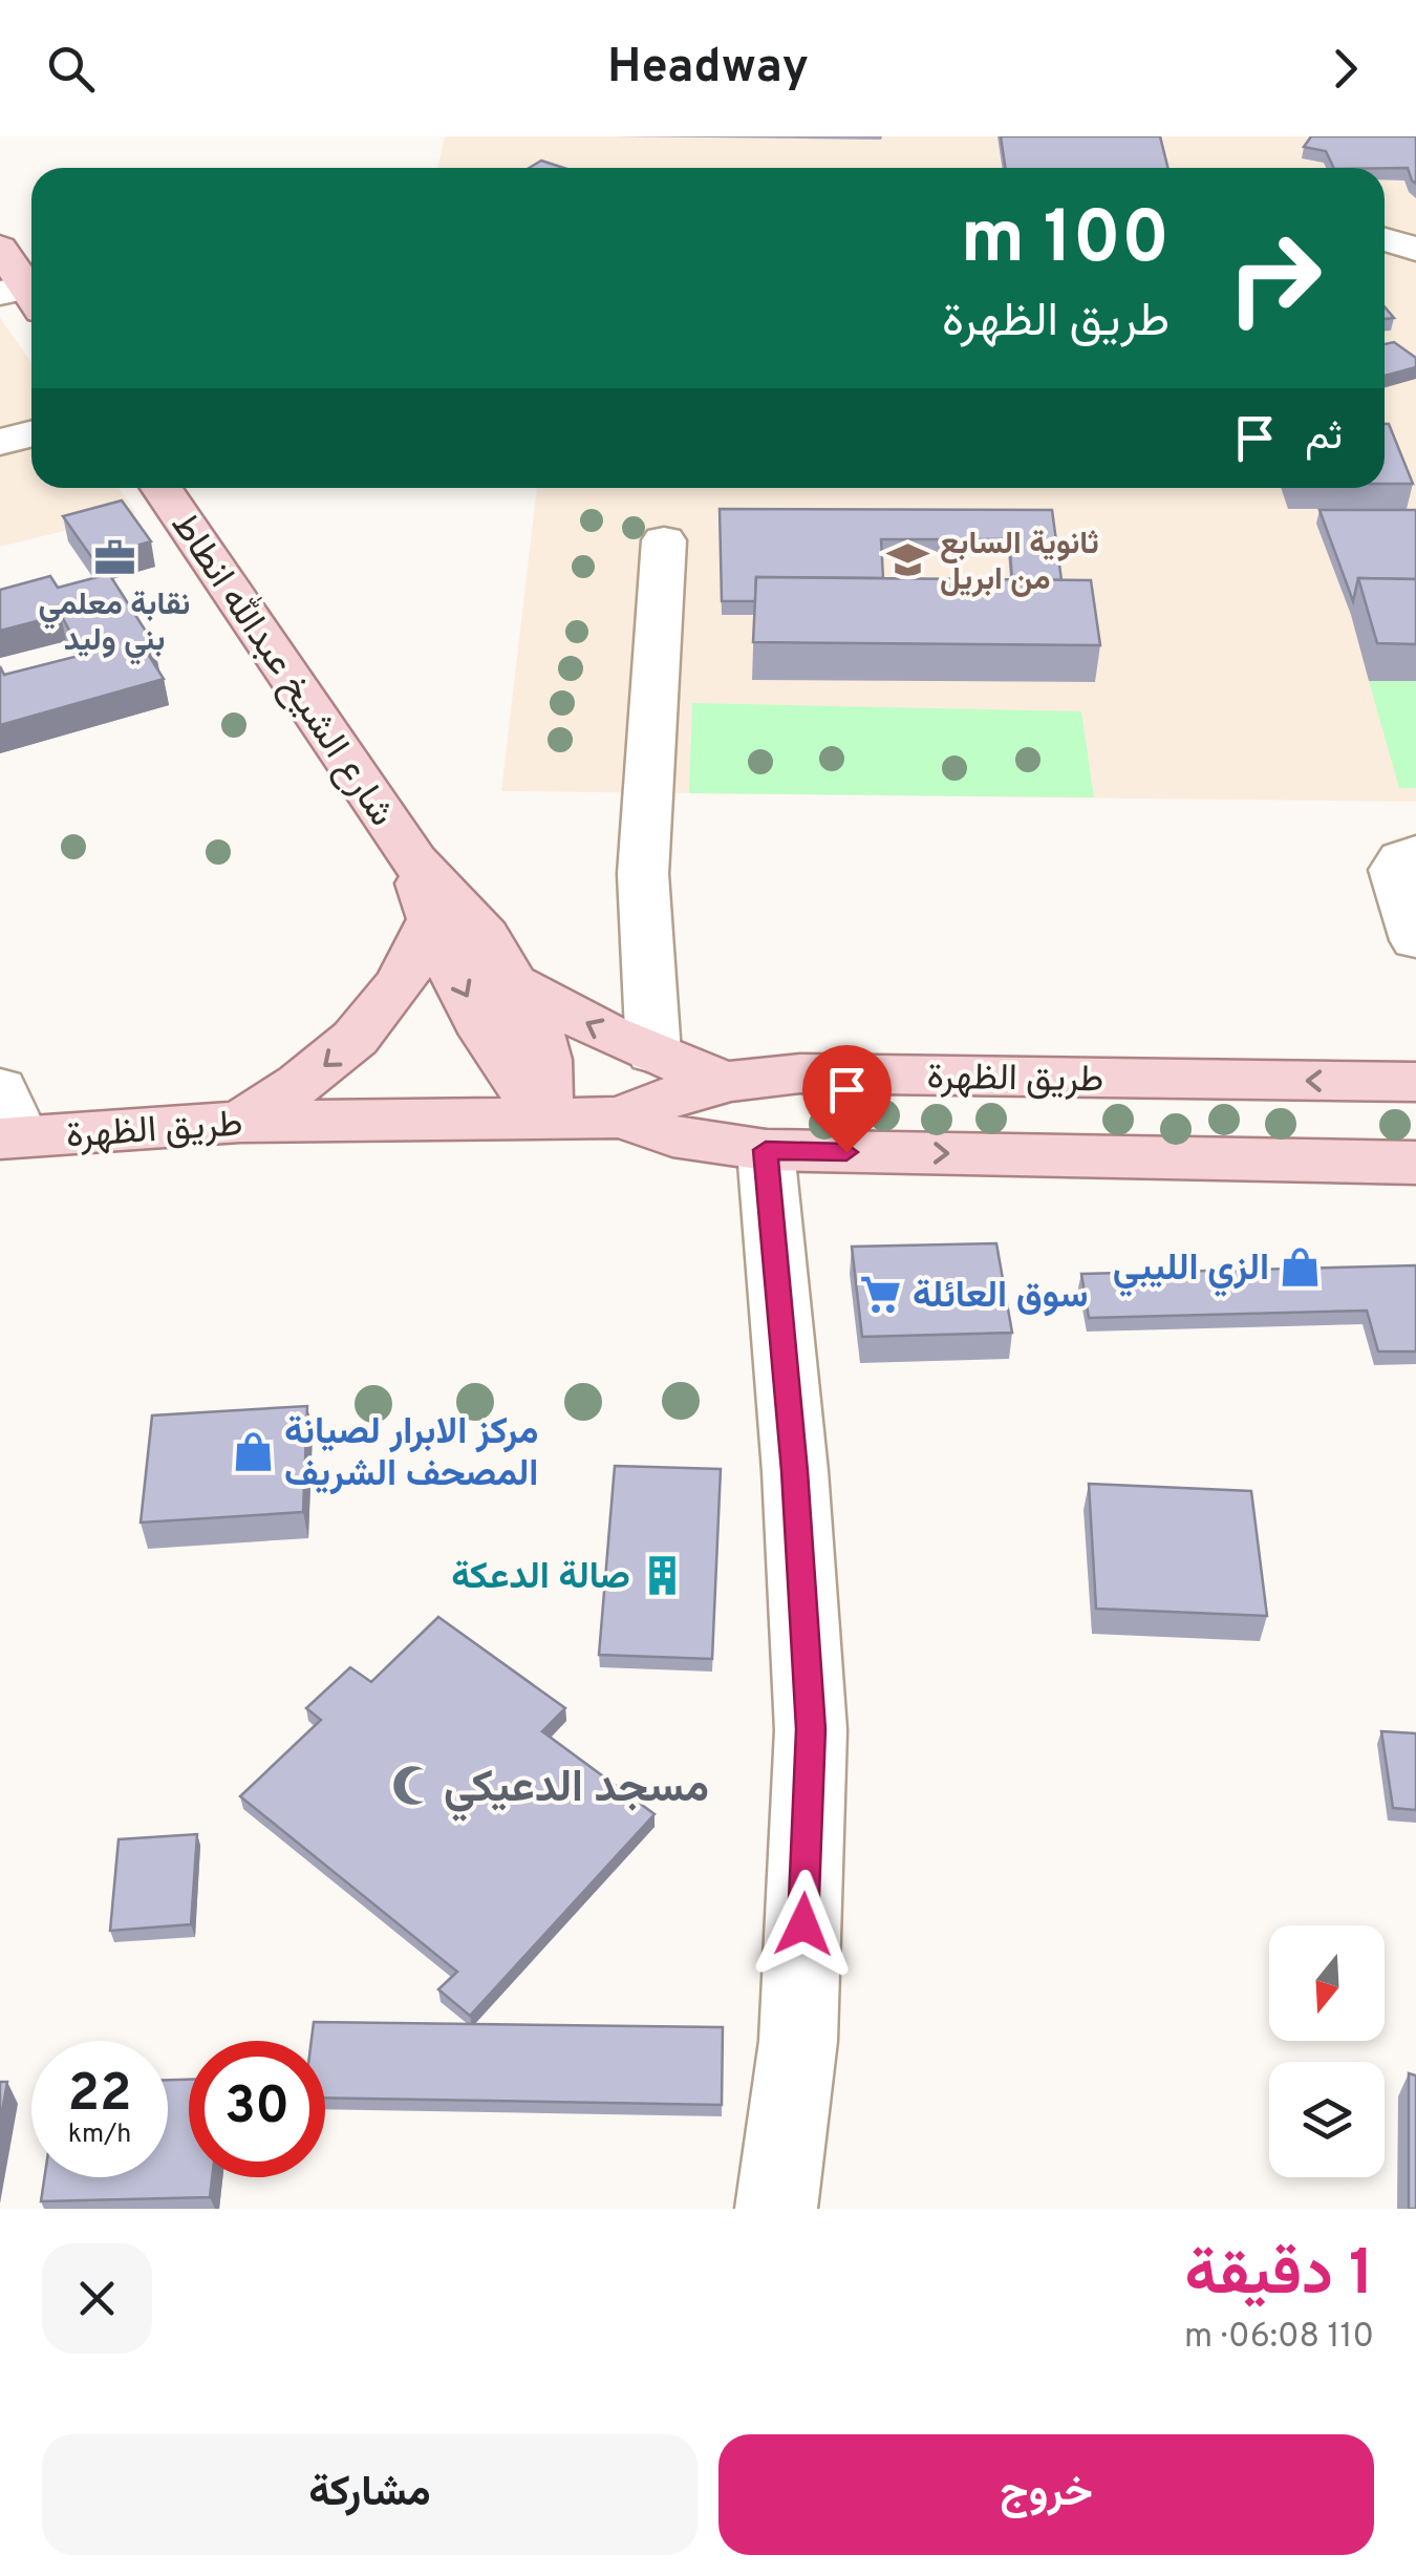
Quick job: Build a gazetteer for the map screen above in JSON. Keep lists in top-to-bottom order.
{
  "streets": {
    "main road": ["شارع الشيخ عبدالله انطاط", "طريق الظهرة"]
  },
  "crossings": [
    ["شارع الشيخ عبدالله انطاط", "طريق الظهرة"]
  ],
  "places": {
    "office": ["نقابة معلمي بني وليد"],
    "school or university": ["ثانوية السابع من ابريل"],
    "shop": ["الزي الليبي", "مركز الابرار لصيانة المصحف الشريف"],
    "supermarket": ["سوق العائلة"],
    "building": ["صالة الدعكة"],
    "mosque": ["مسجد الدعيكي"]
  },
  "north": "bottom",
  "page": {
    "header": "Headway",
    "turn": ["100 m", "طريق الظهرة"],
    "then": "ثم",
    "speed": "22 km/h",
    "limit": "30",
    "heading": ["1 دقيقة", "110 m · 06:08"],
    "buttons": ["خروج", "مشاركة"]
  }
}
